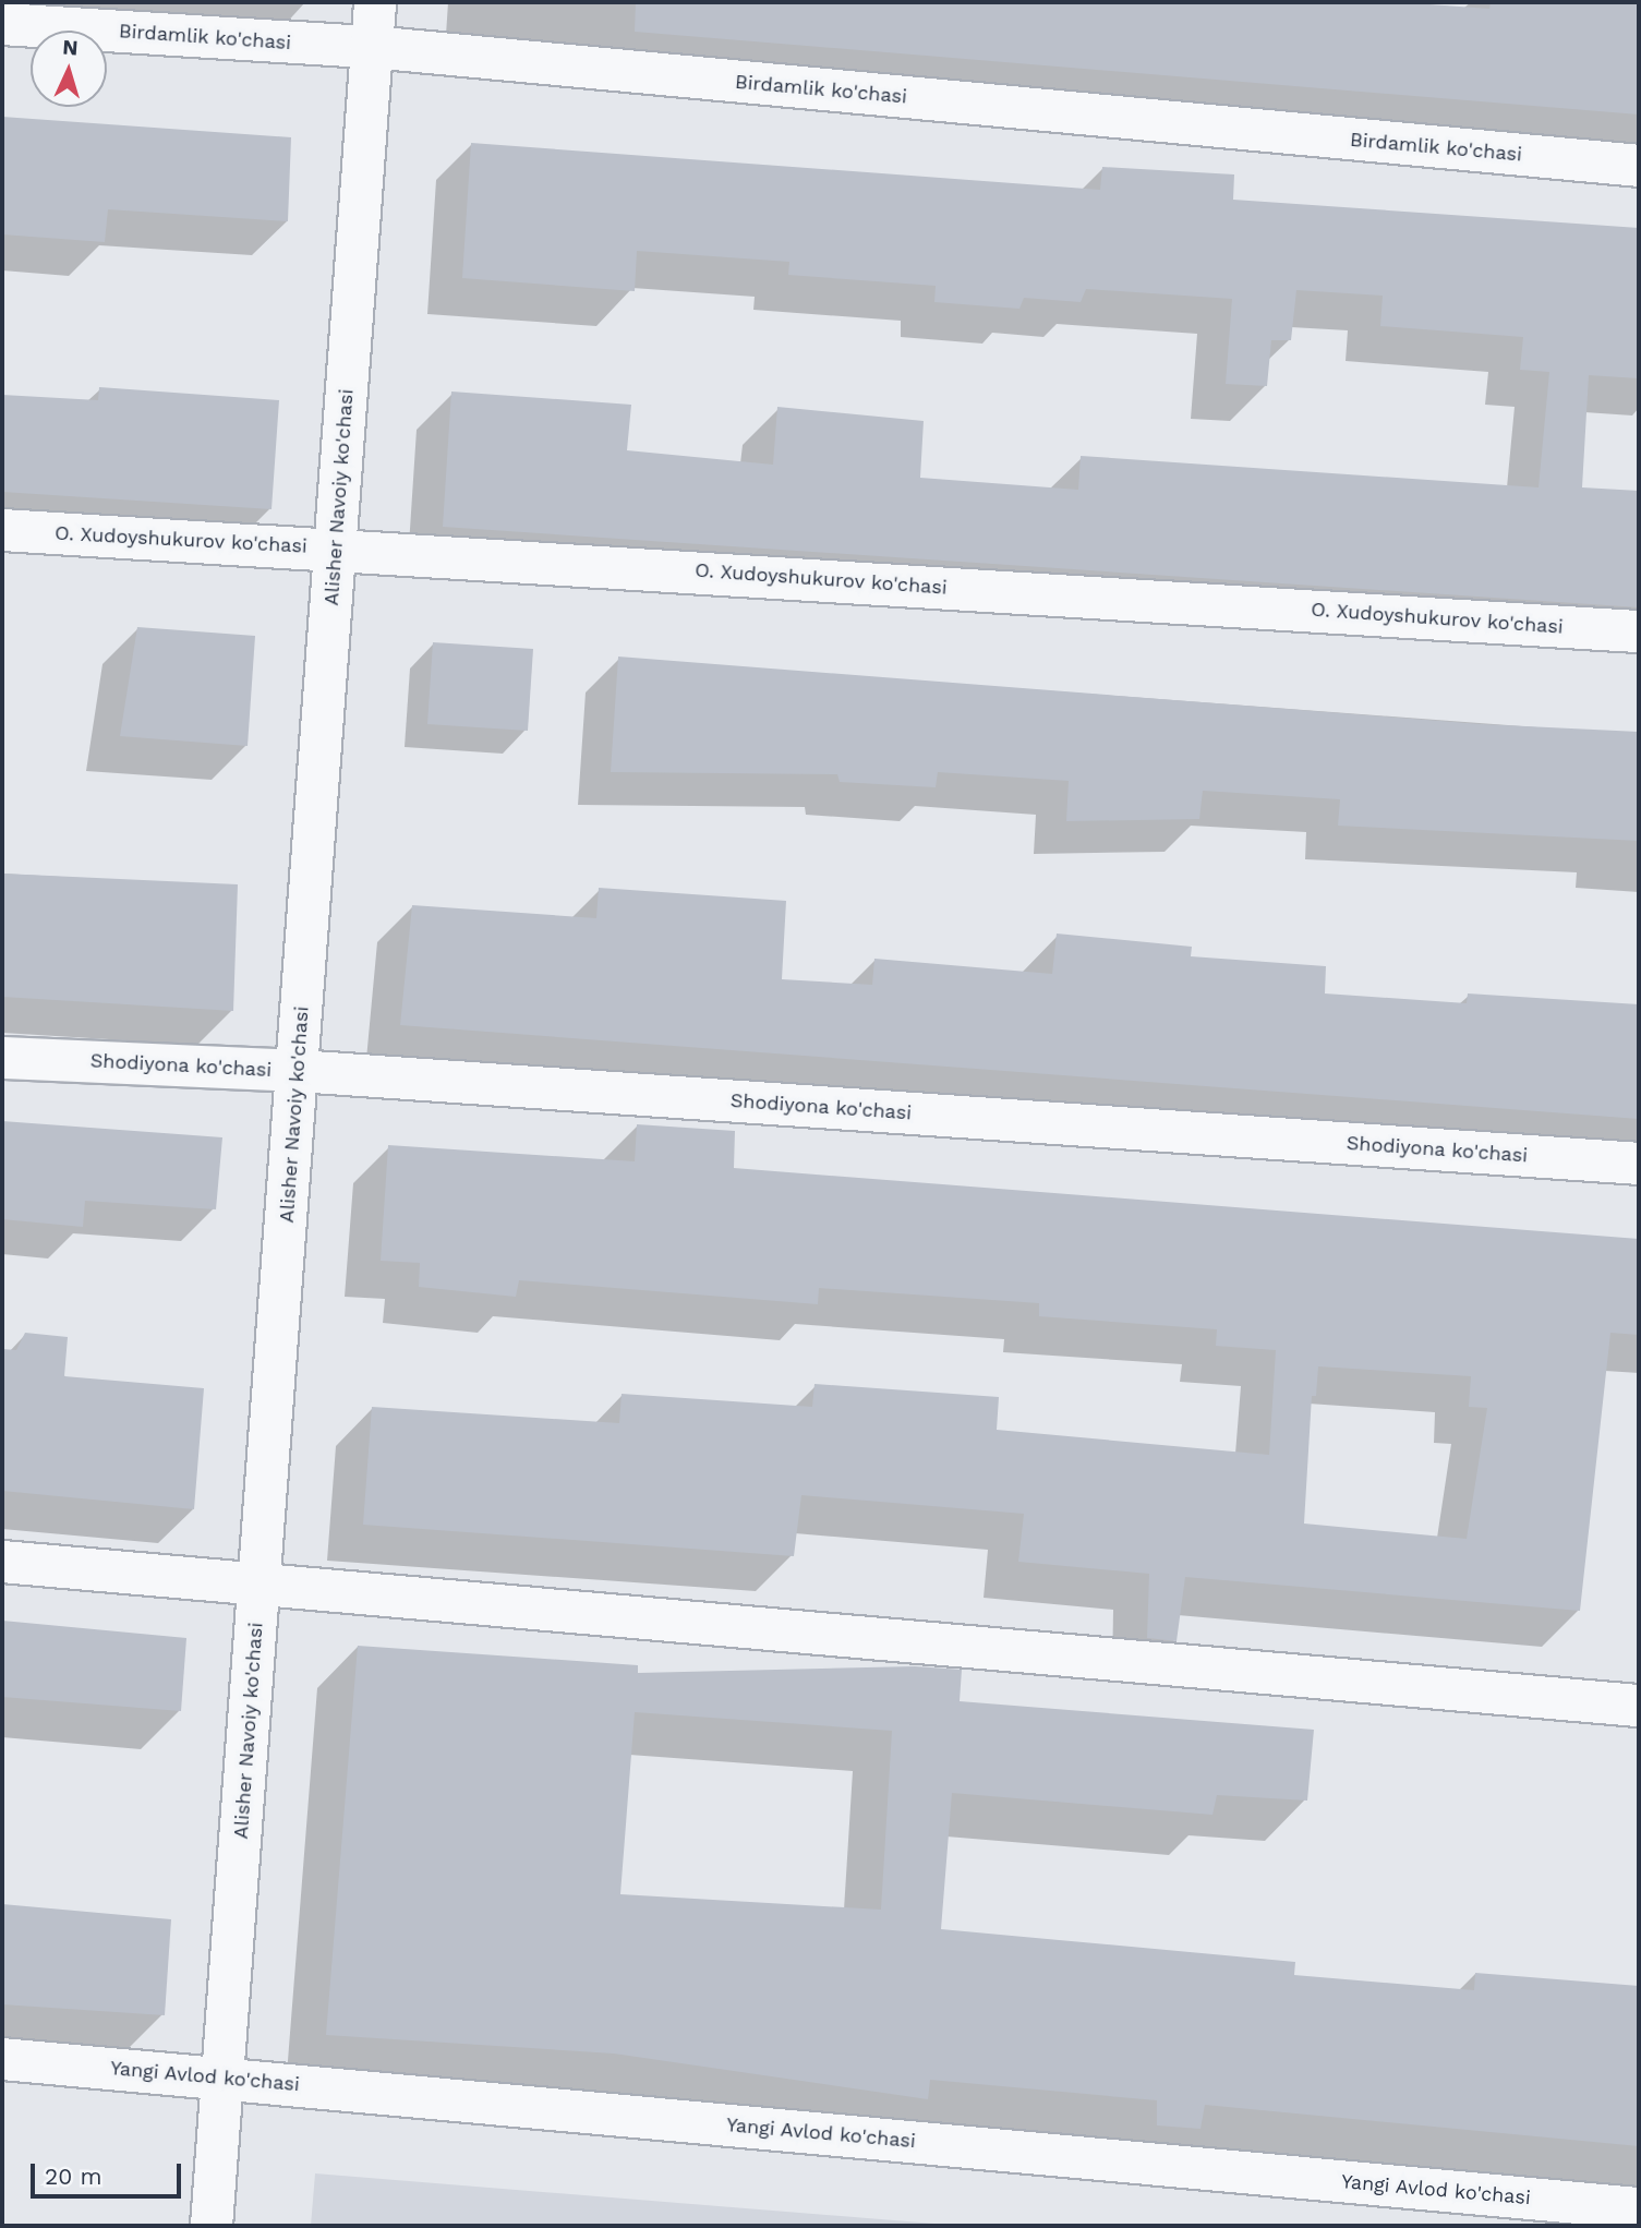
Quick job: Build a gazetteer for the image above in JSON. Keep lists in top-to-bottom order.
{
  "streets": {
    "street": [
      "Birdamlik ko'chasi",
      "Alisher Navoiy ko'chasi",
      "O. Xudoyshukurov ko'chasi",
      "Shodiyona ko'chasi",
      "Yangi Avlod ko'chasi"
    ]
  },
  "crossings": [
    ["Birdamlik ko'chasi", "Alisher Navoiy ko'chasi"],
    ["Alisher Navoiy ko'chasi", "O. Xudoyshukurov ko'chasi"],
    ["Alisher Navoiy ko'chasi", "Shodiyona ko'chasi"],
    ["Alisher Navoiy ko'chasi", "Yangi Avlod ko'chasi"]
  ],
  "scale_bar": "20 m",
  "north": "top"
}
